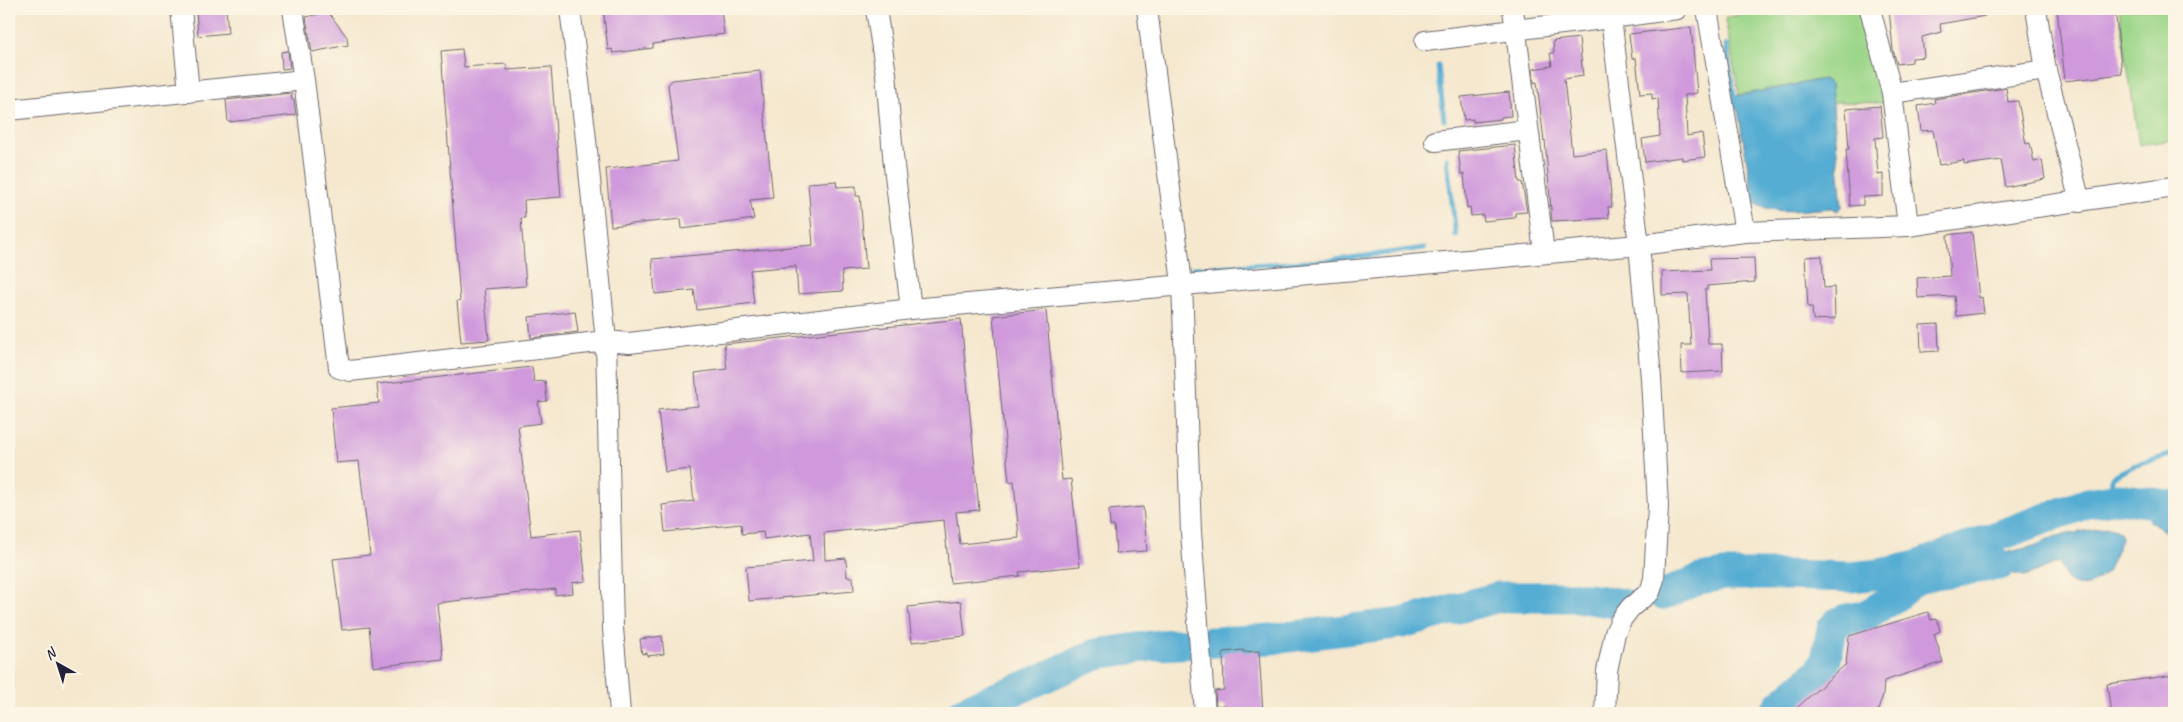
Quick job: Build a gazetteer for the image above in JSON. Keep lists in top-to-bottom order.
{
  "north": "top left"
}
